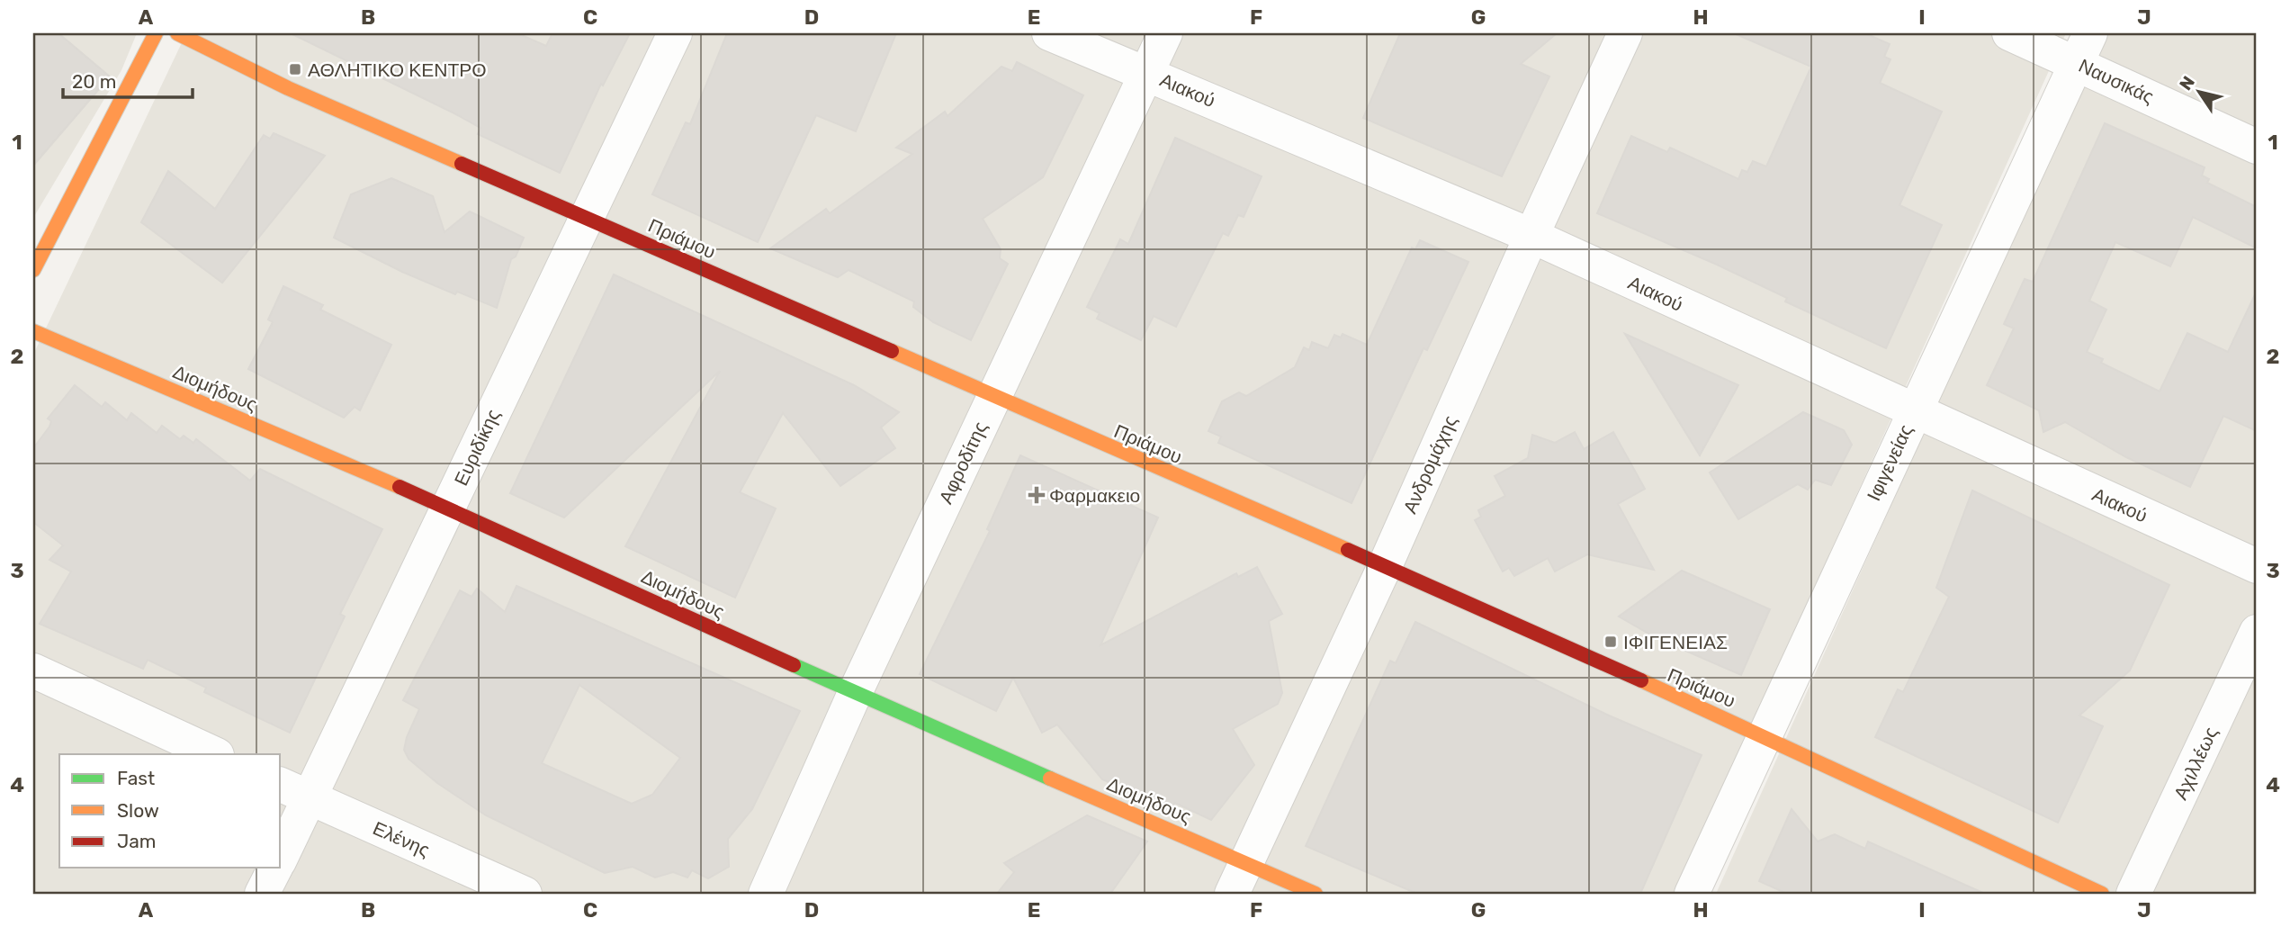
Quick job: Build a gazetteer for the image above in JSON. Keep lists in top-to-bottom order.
{
  "streets": {
    "street": [
      "Ναυσικάς",
      "Αιακού",
      "Πριάμου",
      "Διομήδους",
      "Ευριδίκης",
      "Αφροδίτης",
      "Ιφιγενείας",
      "Ανδρομάχης",
      "Αχιλλέως",
      "Ελένης"
    ]
  },
  "crossings": [
    ["Ναυσικάς", "Ιφιγενείας"],
    ["Αιακού", "Αφροδίτης"],
    ["Αιακού", "Ιφιγενείας"],
    ["Αιακού", "Ανδρομάχης"],
    ["Πριάμου", "Ευριδίκης"],
    ["Πριάμου", "Αφροδίτης"],
    ["Πριάμου", "Ιφιγενείας"],
    ["Πριάμου", "Ανδρομάχης"],
    ["Διομήδους", "Ευριδίκης"],
    ["Διομήδους", "Αφροδίτης"],
    ["Διομήδους", "Ανδρομάχης"],
    ["Ευριδίκης", "Ελένης"]
  ],
  "places": {
    "transit": ["ΑΘΛΗΤΙΚΟ ΚΕΝΤΡΟ", "ΙΦΙΓΕΝΕΙΑΣ"],
    "health": ["Φαρμακειο"]
  },
  "legend": ["Fast", "Slow", "Jam"],
  "scale_bar": "20 m",
  "north": "top left",
  "grid": {
    "columns": [
      "A",
      "B",
      "C",
      "D",
      "E",
      "F",
      "G",
      "H",
      "I",
      "J"
    ],
    "rows": [
      "1",
      "2",
      "3",
      "4"
    ]
  }
}
